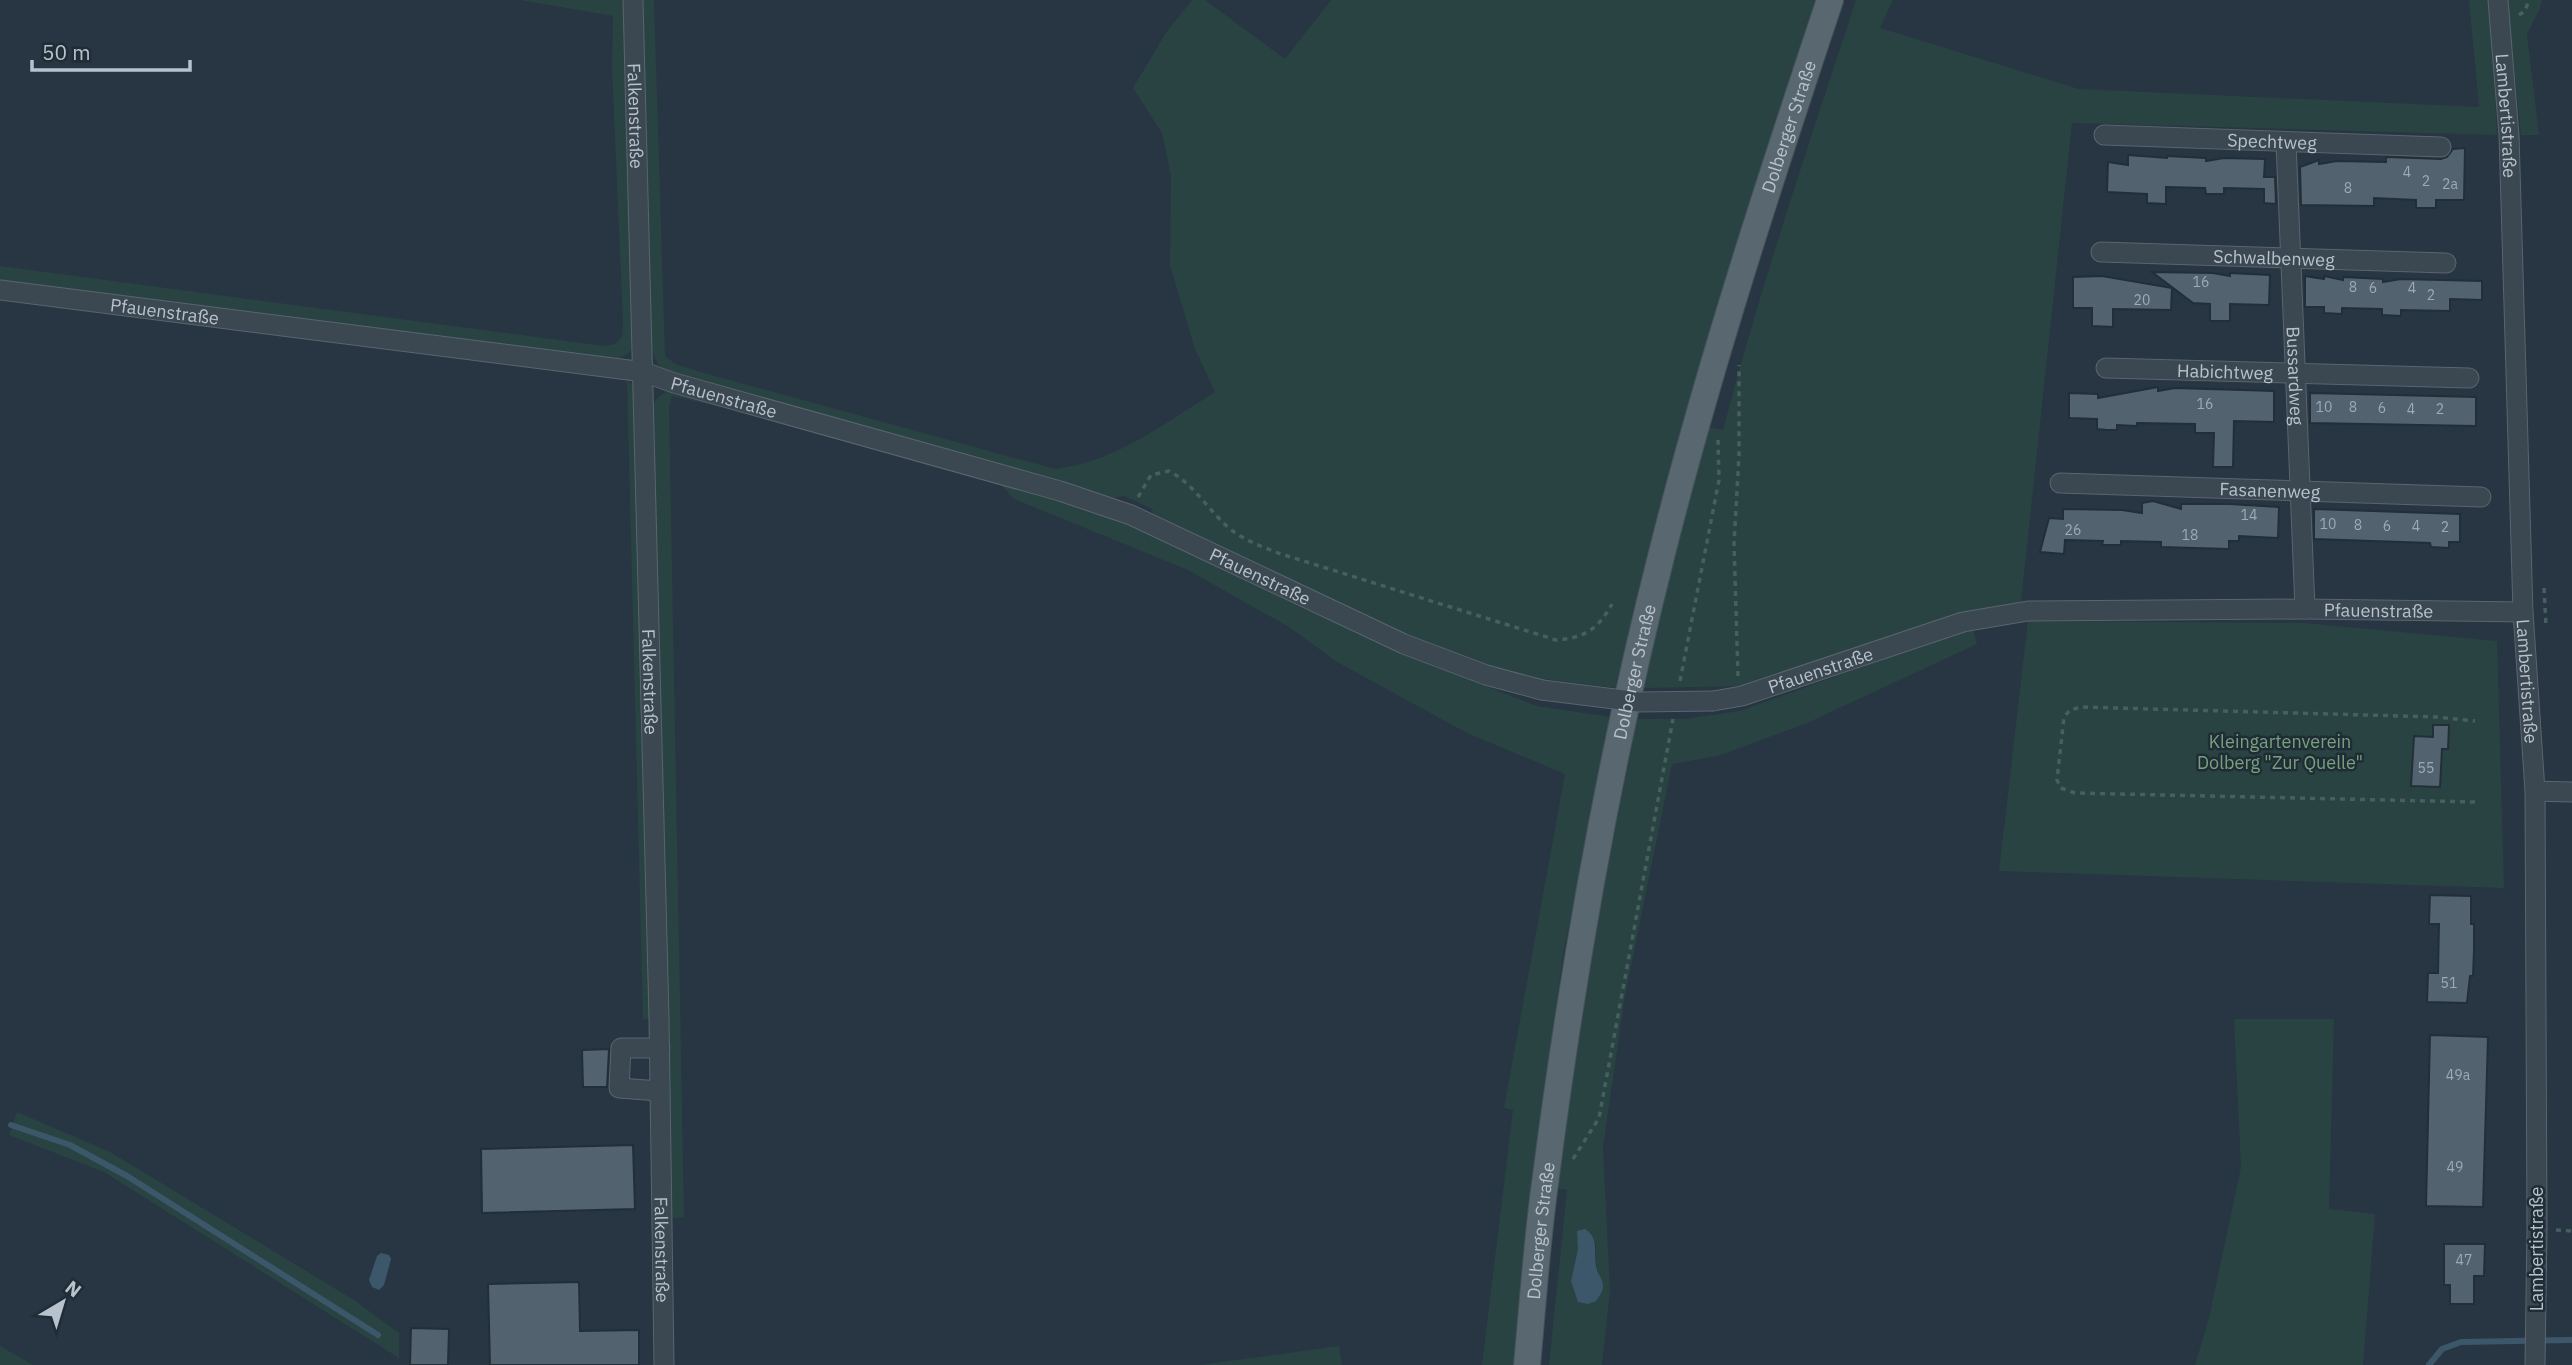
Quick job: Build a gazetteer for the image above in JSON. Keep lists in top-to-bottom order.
{
  "streets": {
    "main road": ["Dolberger Straße"],
    "street": [
      "Falkenstraße",
      "Lambertistraße",
      "Spechtweg",
      "Schwalbenweg",
      "Pfauenstraße",
      "Habichtweg",
      "Bussardweg",
      "Fasanenweg"
    ]
  },
  "crossings": [
    ["Falkenstraße", "Pfauenstraße"],
    ["Lambertistraße", "Pfauenstraße"],
    ["Spechtweg", "Bussardweg"],
    ["Schwalbenweg", "Bussardweg"],
    ["Pfauenstraße", "Bussardweg"],
    ["Habichtweg", "Bussardweg"],
    ["Bussardweg", "Fasanenweg"]
  ],
  "parks": ["Kleingartenverein Dolberg \"Zur Quelle\""],
  "house_numbers": [
    "4",
    "2",
    "2a",
    "8",
    "16",
    "8",
    "6",
    "4",
    "2",
    "20",
    "16",
    "10",
    "8",
    "6",
    "4",
    "2",
    "14",
    "10",
    "8",
    "6",
    "4",
    "2",
    "26",
    "18",
    "55",
    "51",
    "49a",
    "49",
    "47"
  ],
  "scale_bar": "50 m",
  "north": "top right"
}
